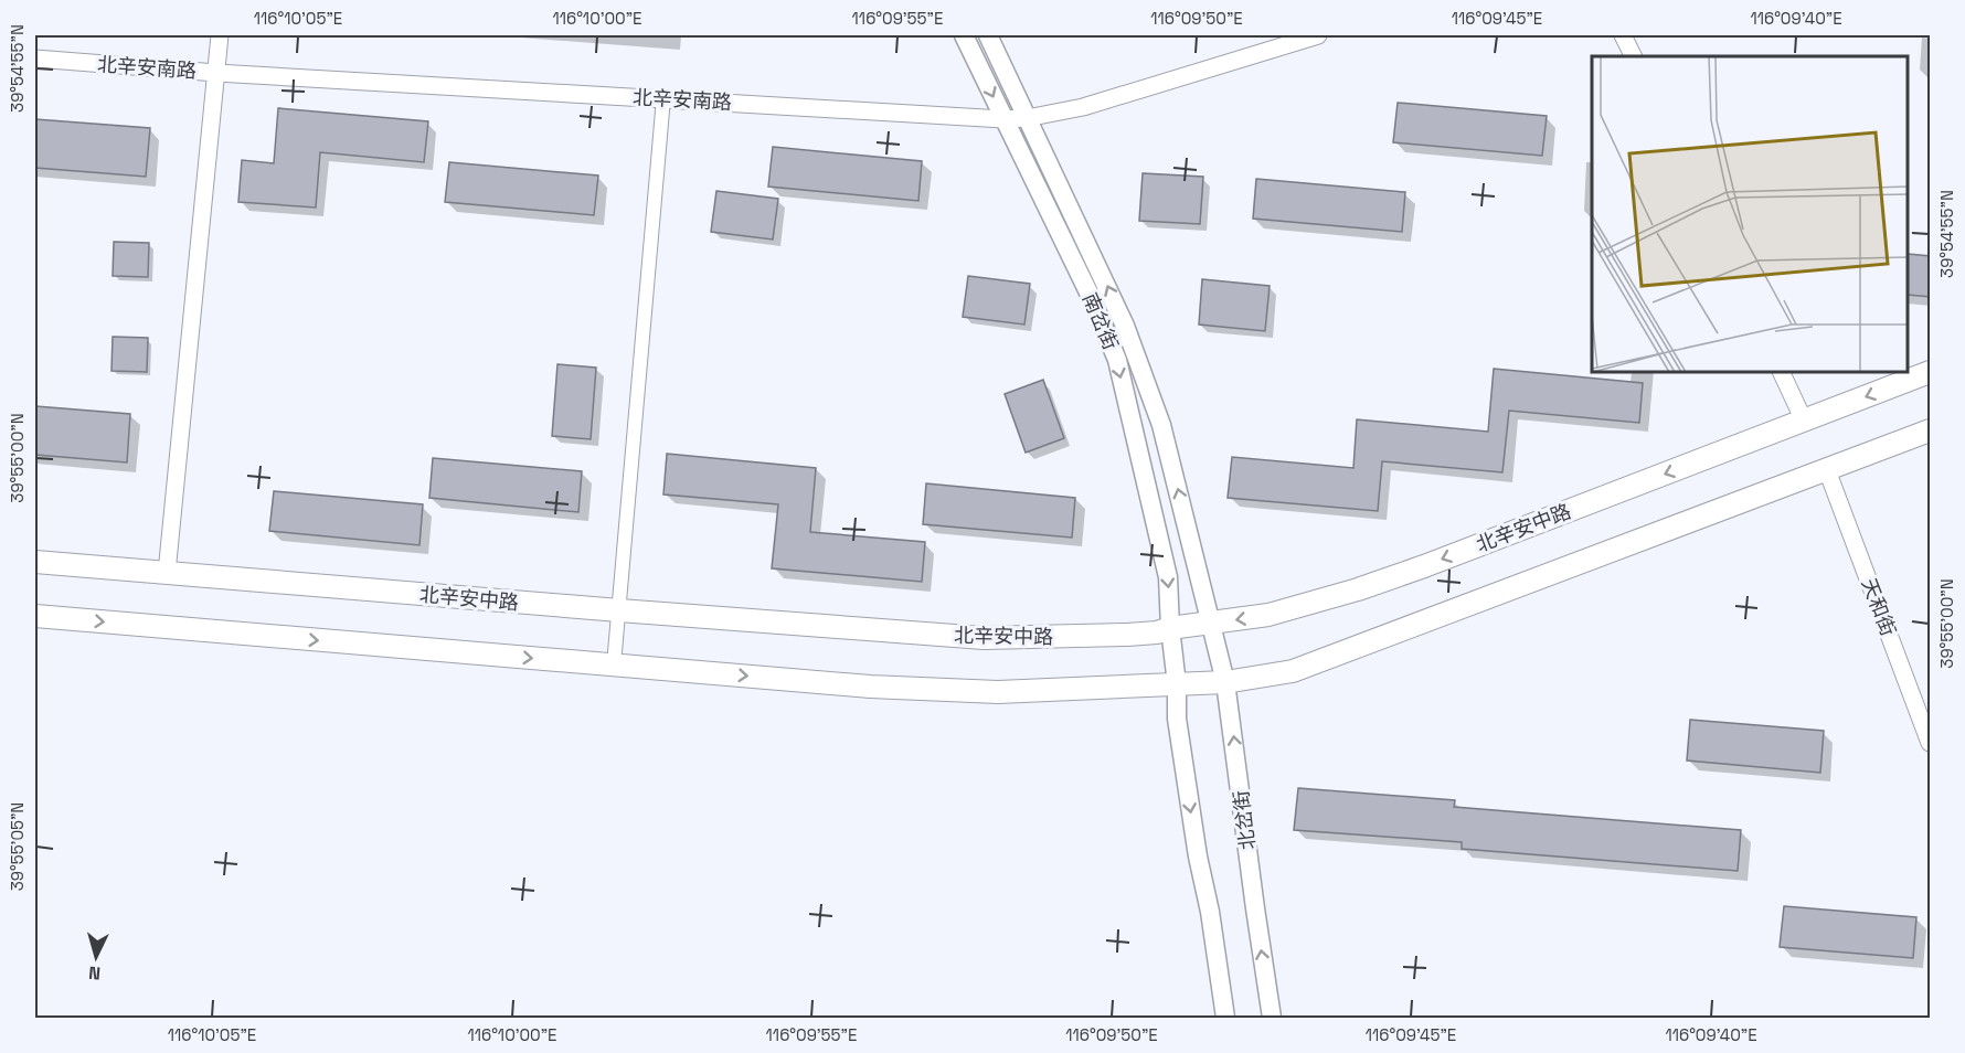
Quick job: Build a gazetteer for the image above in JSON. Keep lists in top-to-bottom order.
{
  "streets": {
    "main road": ["南岔街", "北辛安中路", "北岔街"],
    "street": ["北辛安南路", "天和街"]
  },
  "crossings": [
    ["北辛安南路", "南岔街"],
    ["南岔街", "北辛安中路"],
    ["南岔街", "北岔街"],
    ["北辛安中路", "北岔街"]
  ],
  "north": "bottom",
  "coordinates": [
    "116°10'05\"E",
    "116°10'00\"E",
    "116°09'55\"E",
    "116°09'50\"E",
    "116°09'45\"E",
    "116°09'40\"E",
    "39°54'55\"N",
    "39°55'00\"N",
    "39°55'05\"N"
  ]
}
